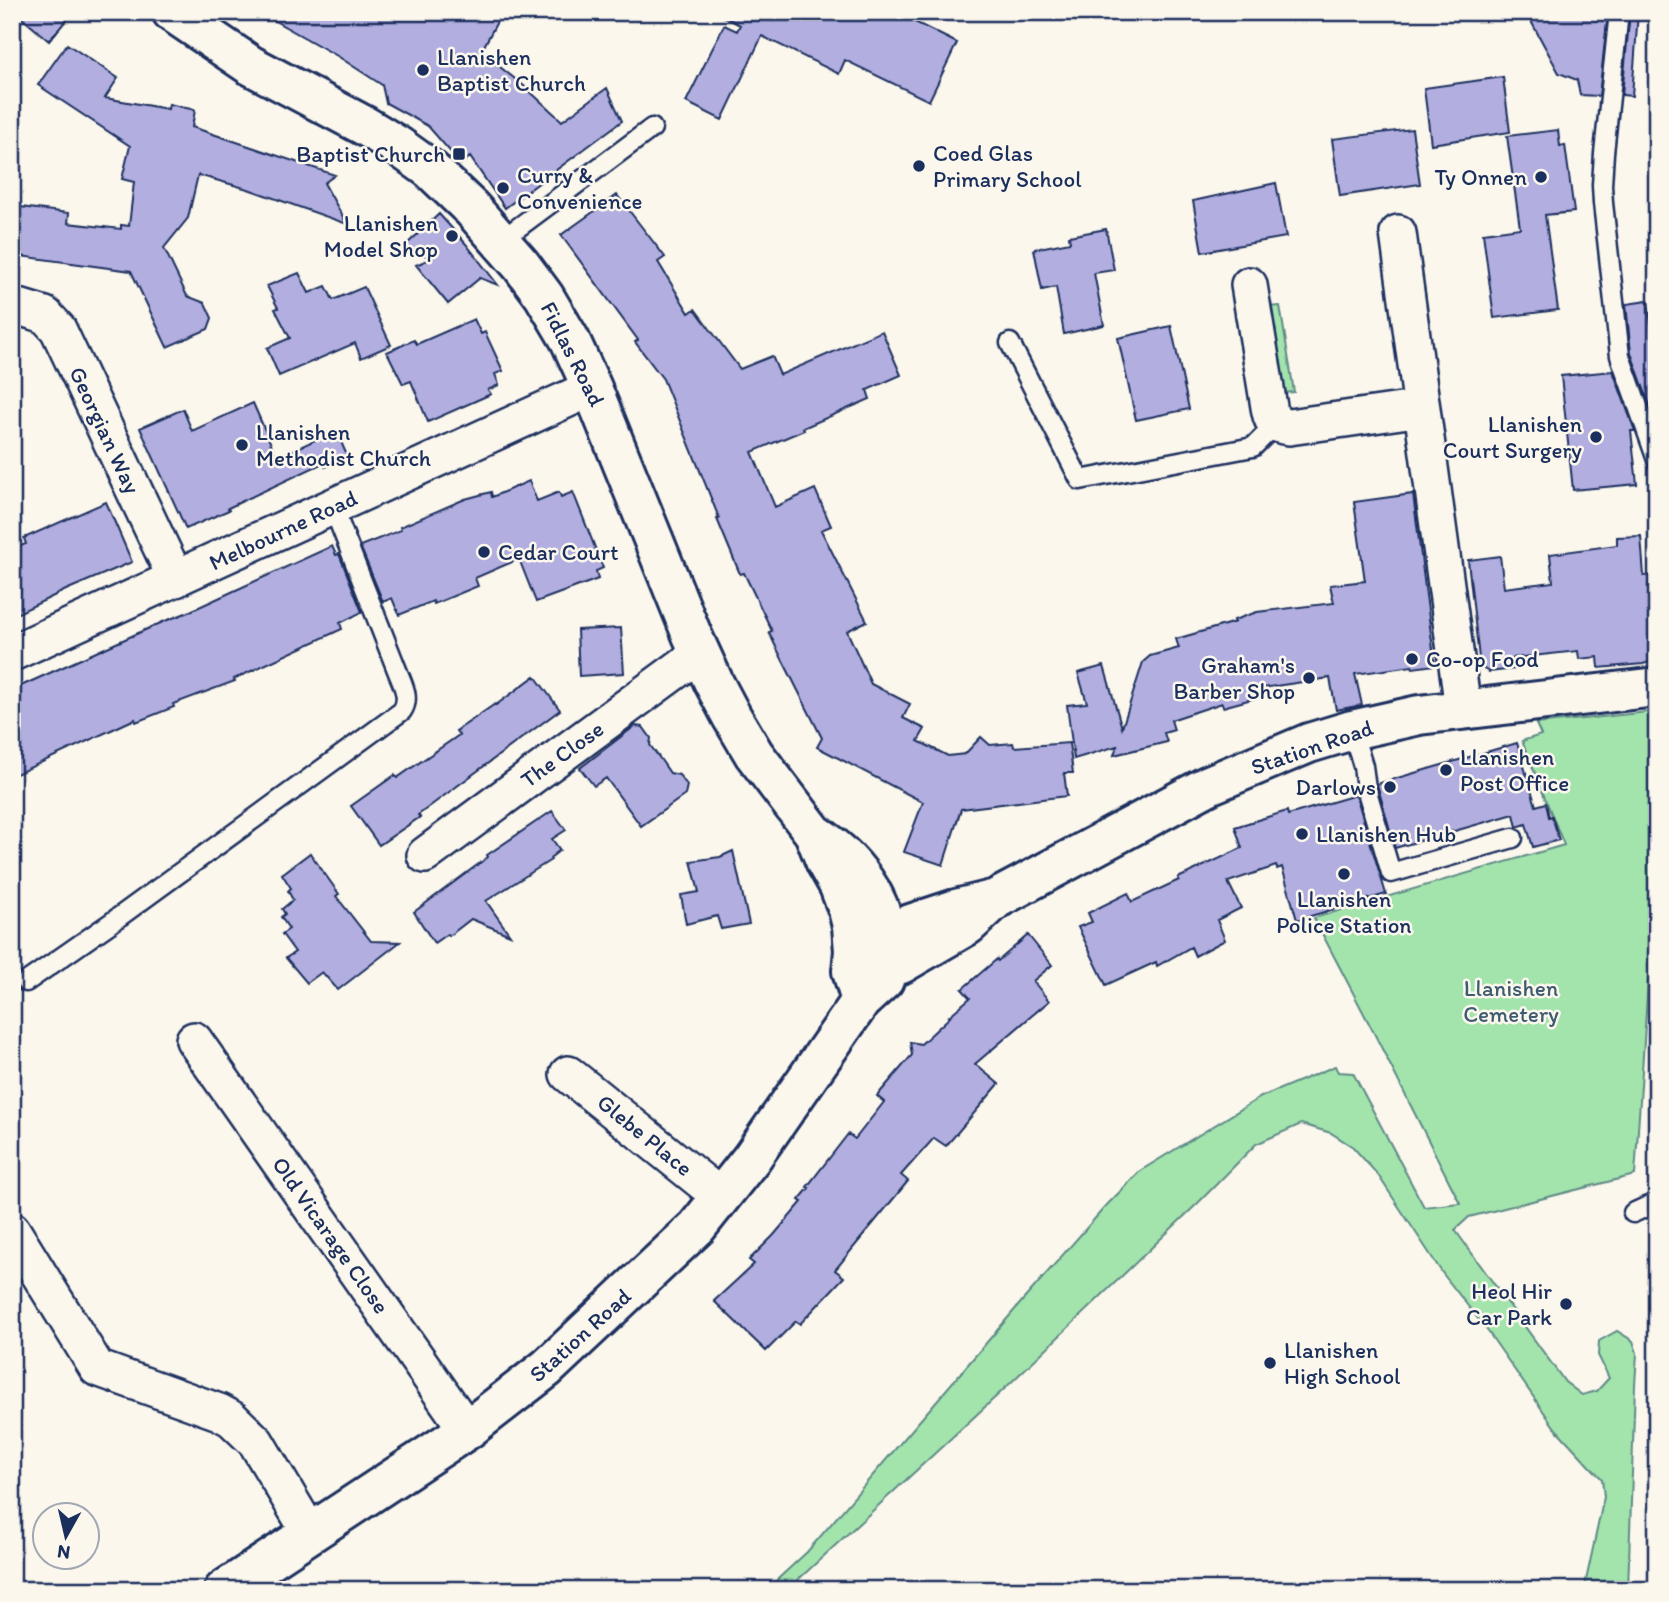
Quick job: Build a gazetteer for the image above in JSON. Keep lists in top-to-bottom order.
{
  "streets": {
    "main road": ["Fidlas Road", "Station Road"],
    "street": [
      "Georgian Way",
      "Melbourne Road",
      "The Close",
      "Glebe Place",
      "Old Vicarage Close"
    ]
  },
  "crossings": [
    ["Fidlas Road", "Melbourne Road"],
    ["Fidlas Road", "Station Road"],
    ["Fidlas Road", "The Close"],
    ["Georgian Way", "Melbourne Road"],
    ["Station Road", "Glebe Place"],
    ["Station Road", "Old Vicarage Close"]
  ],
  "parks": ["Llanishen Cemetery"],
  "places": {
    "other": [
      "Llanishen Baptist Church",
      "Coed Glas Primary School",
      "Ty Onnen",
      "Curry & Convenience",
      "Llanishen Model Shop",
      "Llanishen Court Surgery",
      "Llanishen Methodist Church",
      "Cedar Court",
      "Co-op Food",
      "Graham's Barber Shop",
      "Llanishen Post Office",
      "Darlows",
      "Llanishen Hub",
      "Llanishen Police Station",
      "Heol Hir Car Park",
      "Llanishen High School"
    ],
    "transit": ["Baptist Church"]
  },
  "north": "bottom"
}
